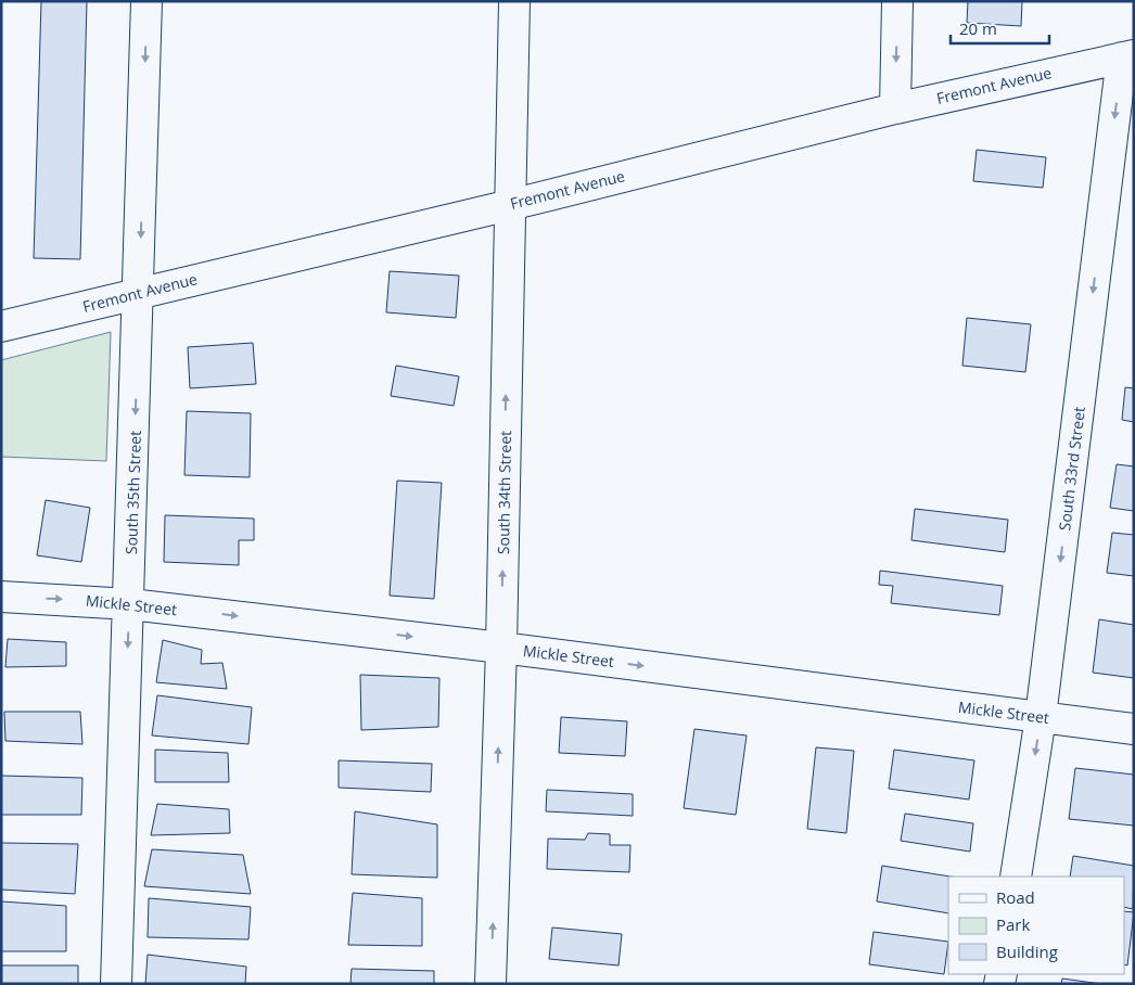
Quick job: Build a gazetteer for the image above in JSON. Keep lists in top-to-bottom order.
{
  "streets": {
    "street": [
      "Fremont Avenue",
      "South 33rd Street",
      "South 35th Street",
      "South 34th Street",
      "Mickle Street"
    ]
  },
  "crossings": [
    ["Fremont Avenue", "South 33rd Street"],
    ["Fremont Avenue", "South 35th Street"],
    ["Fremont Avenue", "South 34th Street"],
    ["South 33rd Street", "Mickle Street"],
    ["South 35th Street", "Mickle Street"],
    ["South 34th Street", "Mickle Street"]
  ],
  "one_way": [
    "South 33rd Street",
    "South 35th Street",
    "South 34th Street",
    "Mickle Street"
  ],
  "legend": ["Road", "Park", "Building"],
  "scale_bar": "20 m"
}
